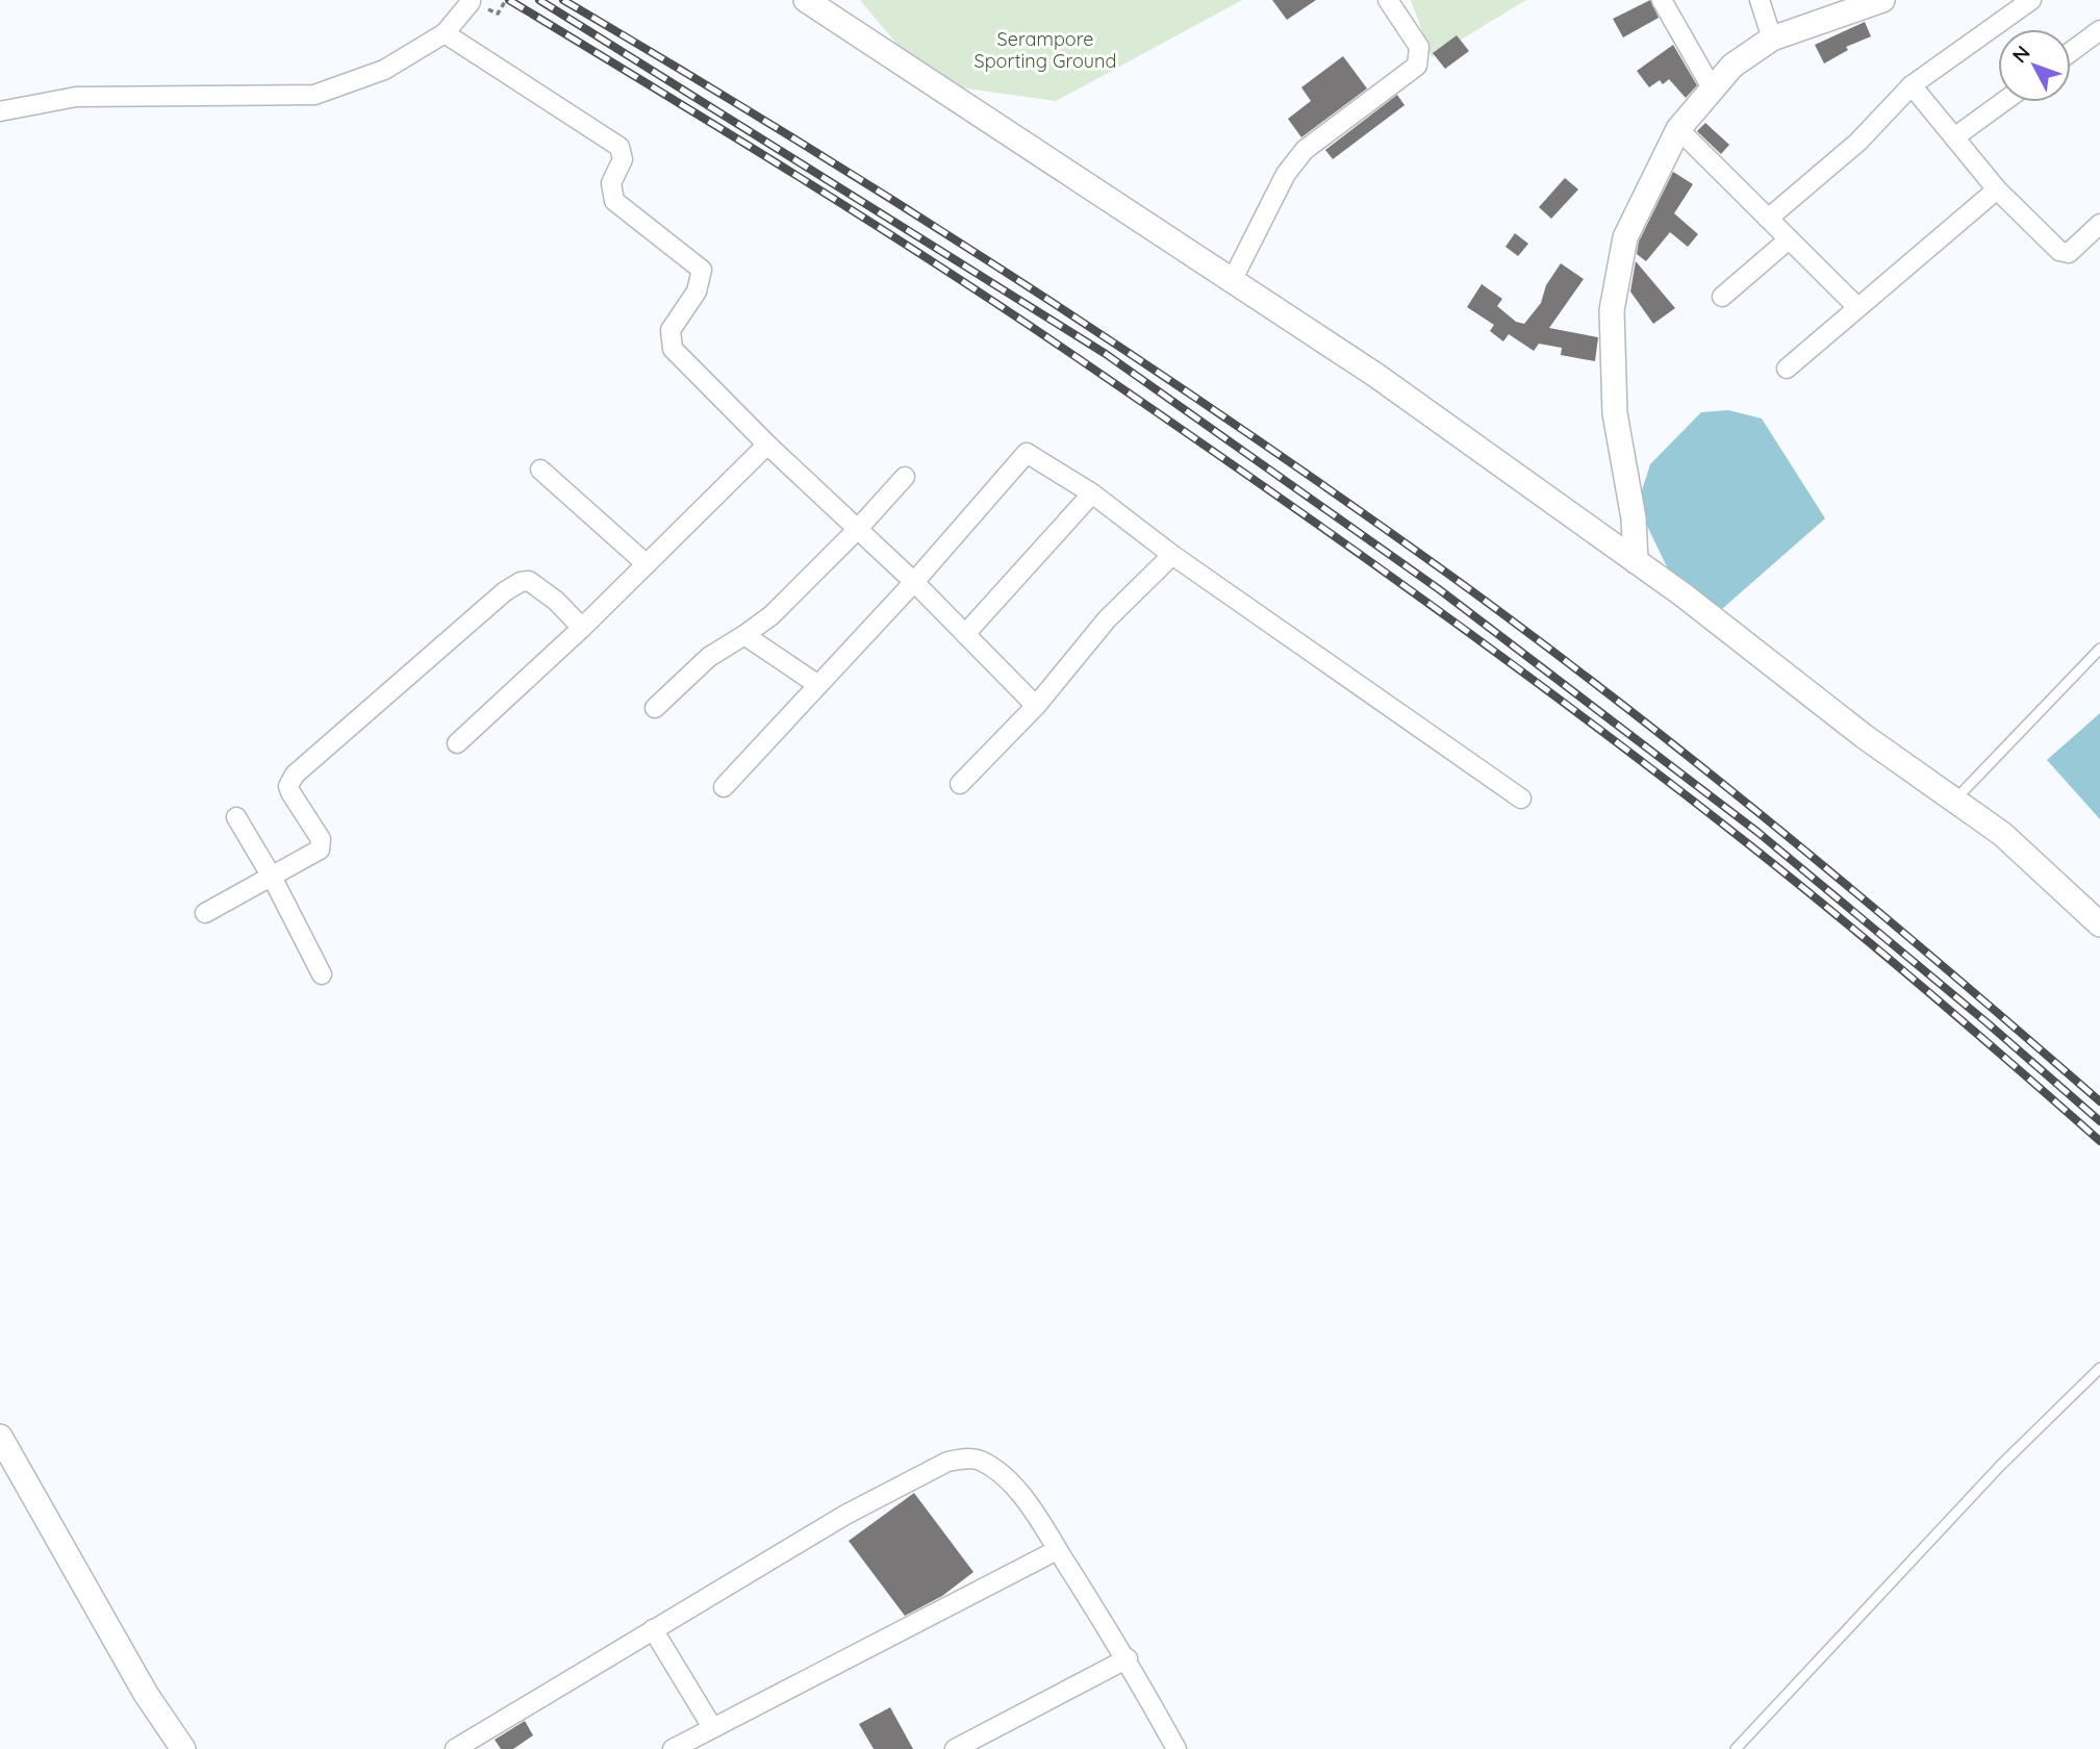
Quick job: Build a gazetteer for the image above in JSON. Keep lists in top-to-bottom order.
{
  "parks": ["Serampore Sporting Ground"],
  "north": "top left"
}
